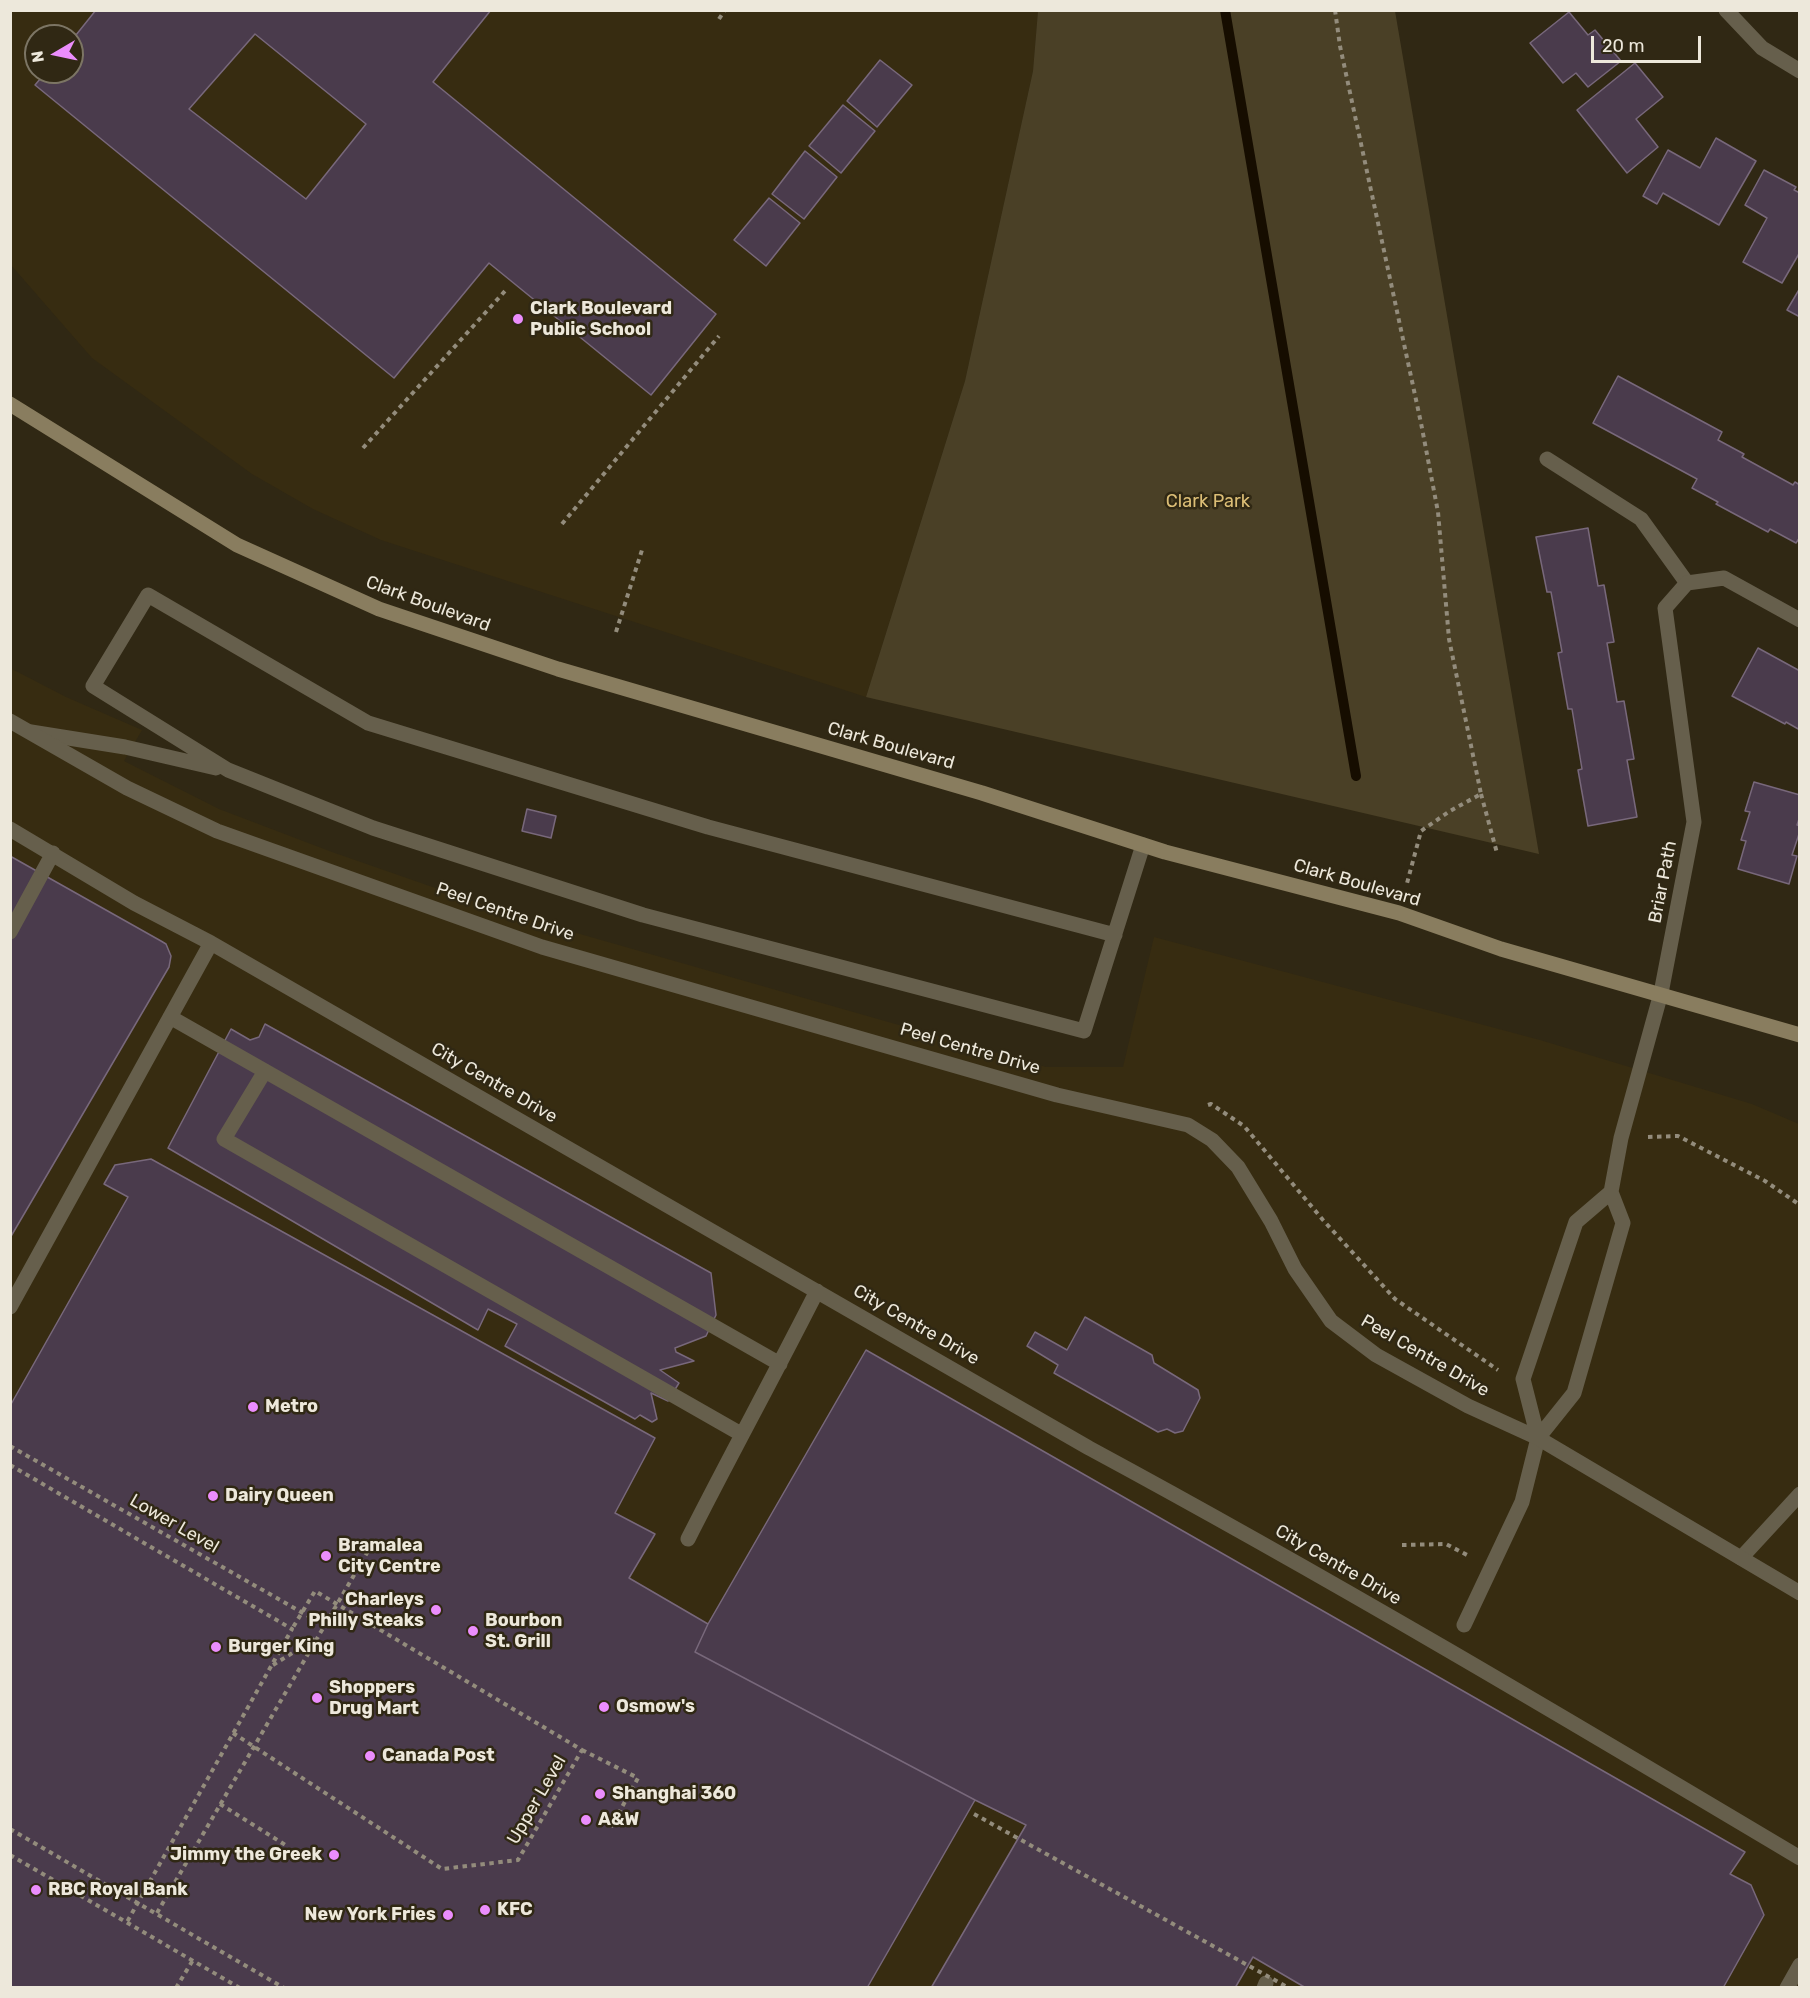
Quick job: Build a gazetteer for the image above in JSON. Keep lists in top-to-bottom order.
{
  "streets": {
    "street": [
      "Clark Boulevard",
      "Briar Path",
      "Peel Centre Drive",
      "City Centre Drive"
    ],
    "path": ["Lower Level", "Upper Level"]
  },
  "crossings": [
    ["Clark Boulevard", "Briar Path"]
  ],
  "parks": ["Clark Park"],
  "places": [
    "Clark Boulevard Public School",
    "Metro",
    "Dairy Queen",
    "Bramalea City Centre",
    "Charleys Philly Steaks",
    "Bourbon St. Grill",
    "Burger King",
    "Shoppers Drug Mart",
    "Osmow's",
    "Canada Post",
    "Shanghai 360",
    "A&W",
    "Jimmy the Greek",
    "RBC Royal Bank",
    "KFC",
    "New York Fries"
  ],
  "scale_bar": "20 m",
  "north": "left"
}
